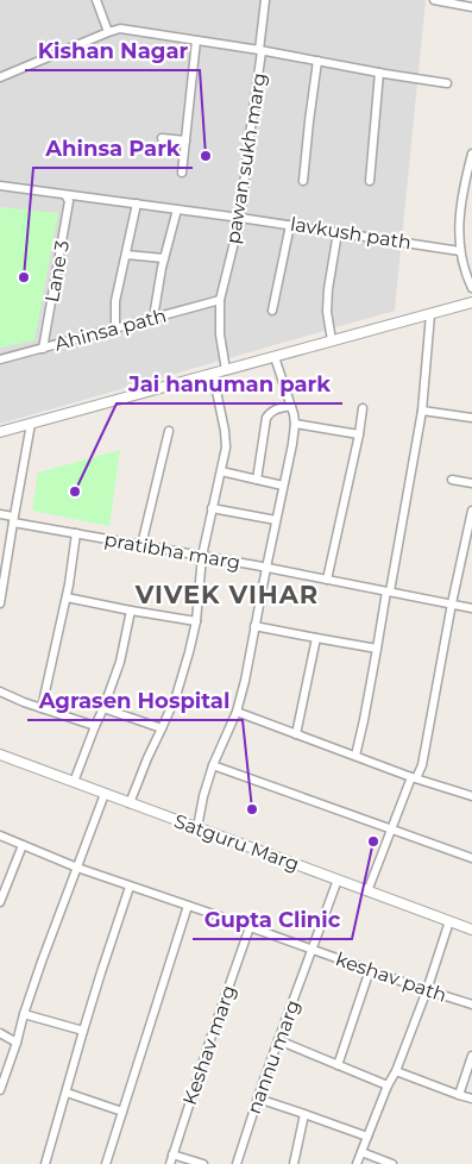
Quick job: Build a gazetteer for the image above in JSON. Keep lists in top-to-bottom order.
{
  "streets": {
    "street": [
      "pawan sukh marg",
      "lavkush path",
      "Lane 3",
      "Ahinsa path",
      "pratibha marg",
      "Satguru Marg",
      "keshav path",
      "Keshav marg",
      "nannu marg"
    ]
  },
  "crossings": [
    ["pawan sukh marg", "lavkush path"],
    ["pawan sukh marg", "Ahinsa path"],
    ["lavkush path", "Lane 3"],
    ["Lane 3", "Ahinsa path"],
    ["Satguru Marg", "nannu marg"],
    ["keshav path", "Keshav marg"],
    ["keshav path", "nannu marg"]
  ],
  "districts": ["VIVEK VIHAR"],
  "places": [
    "Kishan Nagar",
    "Ahinsa Park",
    "Jai hanuman park",
    "Agrasen Hospital",
    "Gupta Clinic"
  ]
}
